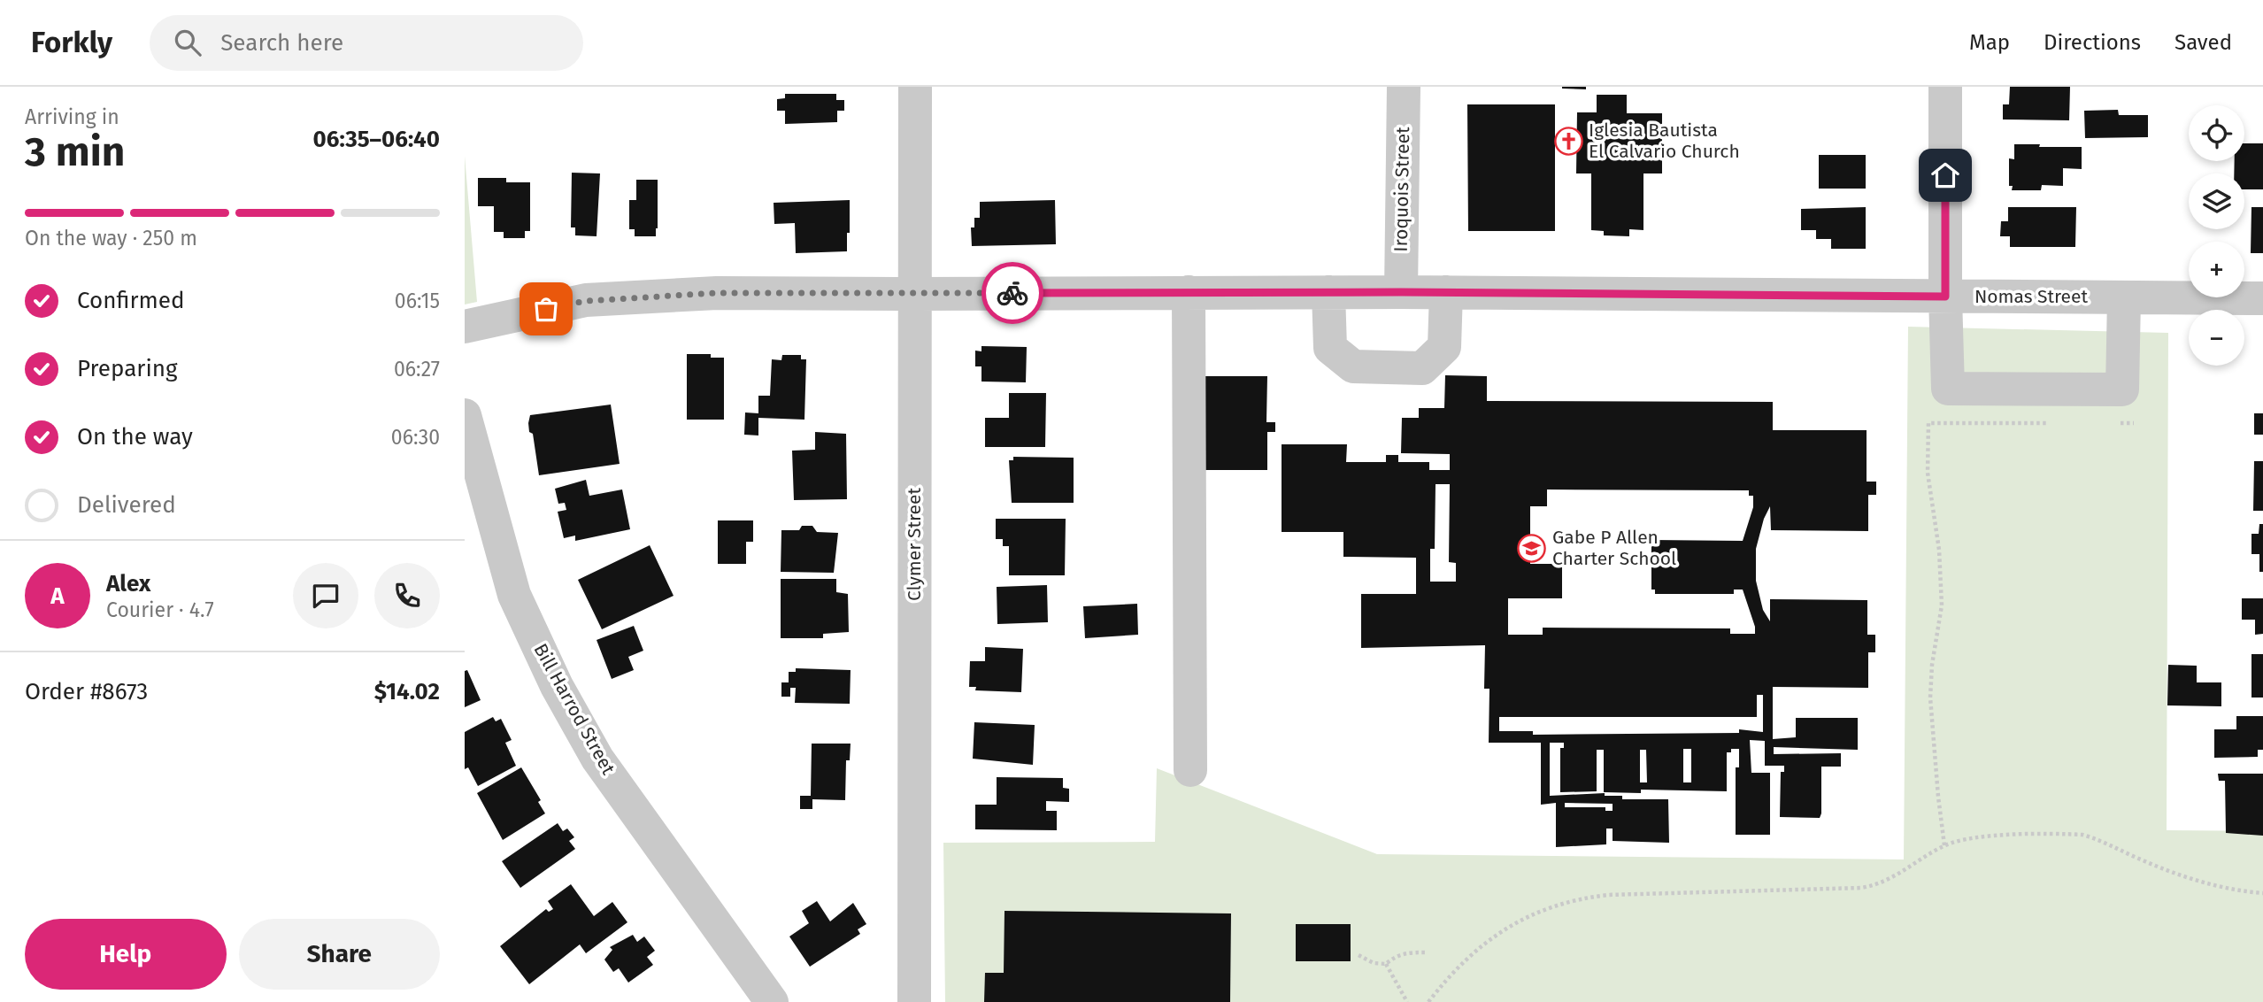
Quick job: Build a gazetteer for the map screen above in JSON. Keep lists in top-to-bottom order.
{
  "streets": {
    "street": [
      "Iroquois Street",
      "Nomas Street",
      "Clymer Street",
      "Bill Harrod Street"
    ]
  },
  "crossings": [
    ["Iroquois Street", "Nomas Street"],
    ["Nomas Street", "Clymer Street"]
  ],
  "places": {
    "church": ["Iglesia Bautista El Calvario Church"],
    "school or university": ["Gabe P Allen Charter School"]
  },
  "page": {
    "header": "Forkly",
    "search": "Search here",
    "nav": ["Map", "Directions", "Saved"],
    "heading": ["3 min", "Arriving in", "06:35–06:40"],
    "panel": [
      "Alex",
      "Courier · 4.7",
      "Order #8673",
      "$14.02"
    ],
    "map_buttons": ["+", "−"],
    "bar": "On the way · 250 m",
    "list": [
      ["Confirmed", "06:15"],
      ["Preparing", "06:27"],
      ["On the way", "06:30"],
      "Delivered"
    ],
    "round": "A",
    "buttons": ["Help", "Share"]
  }
}
